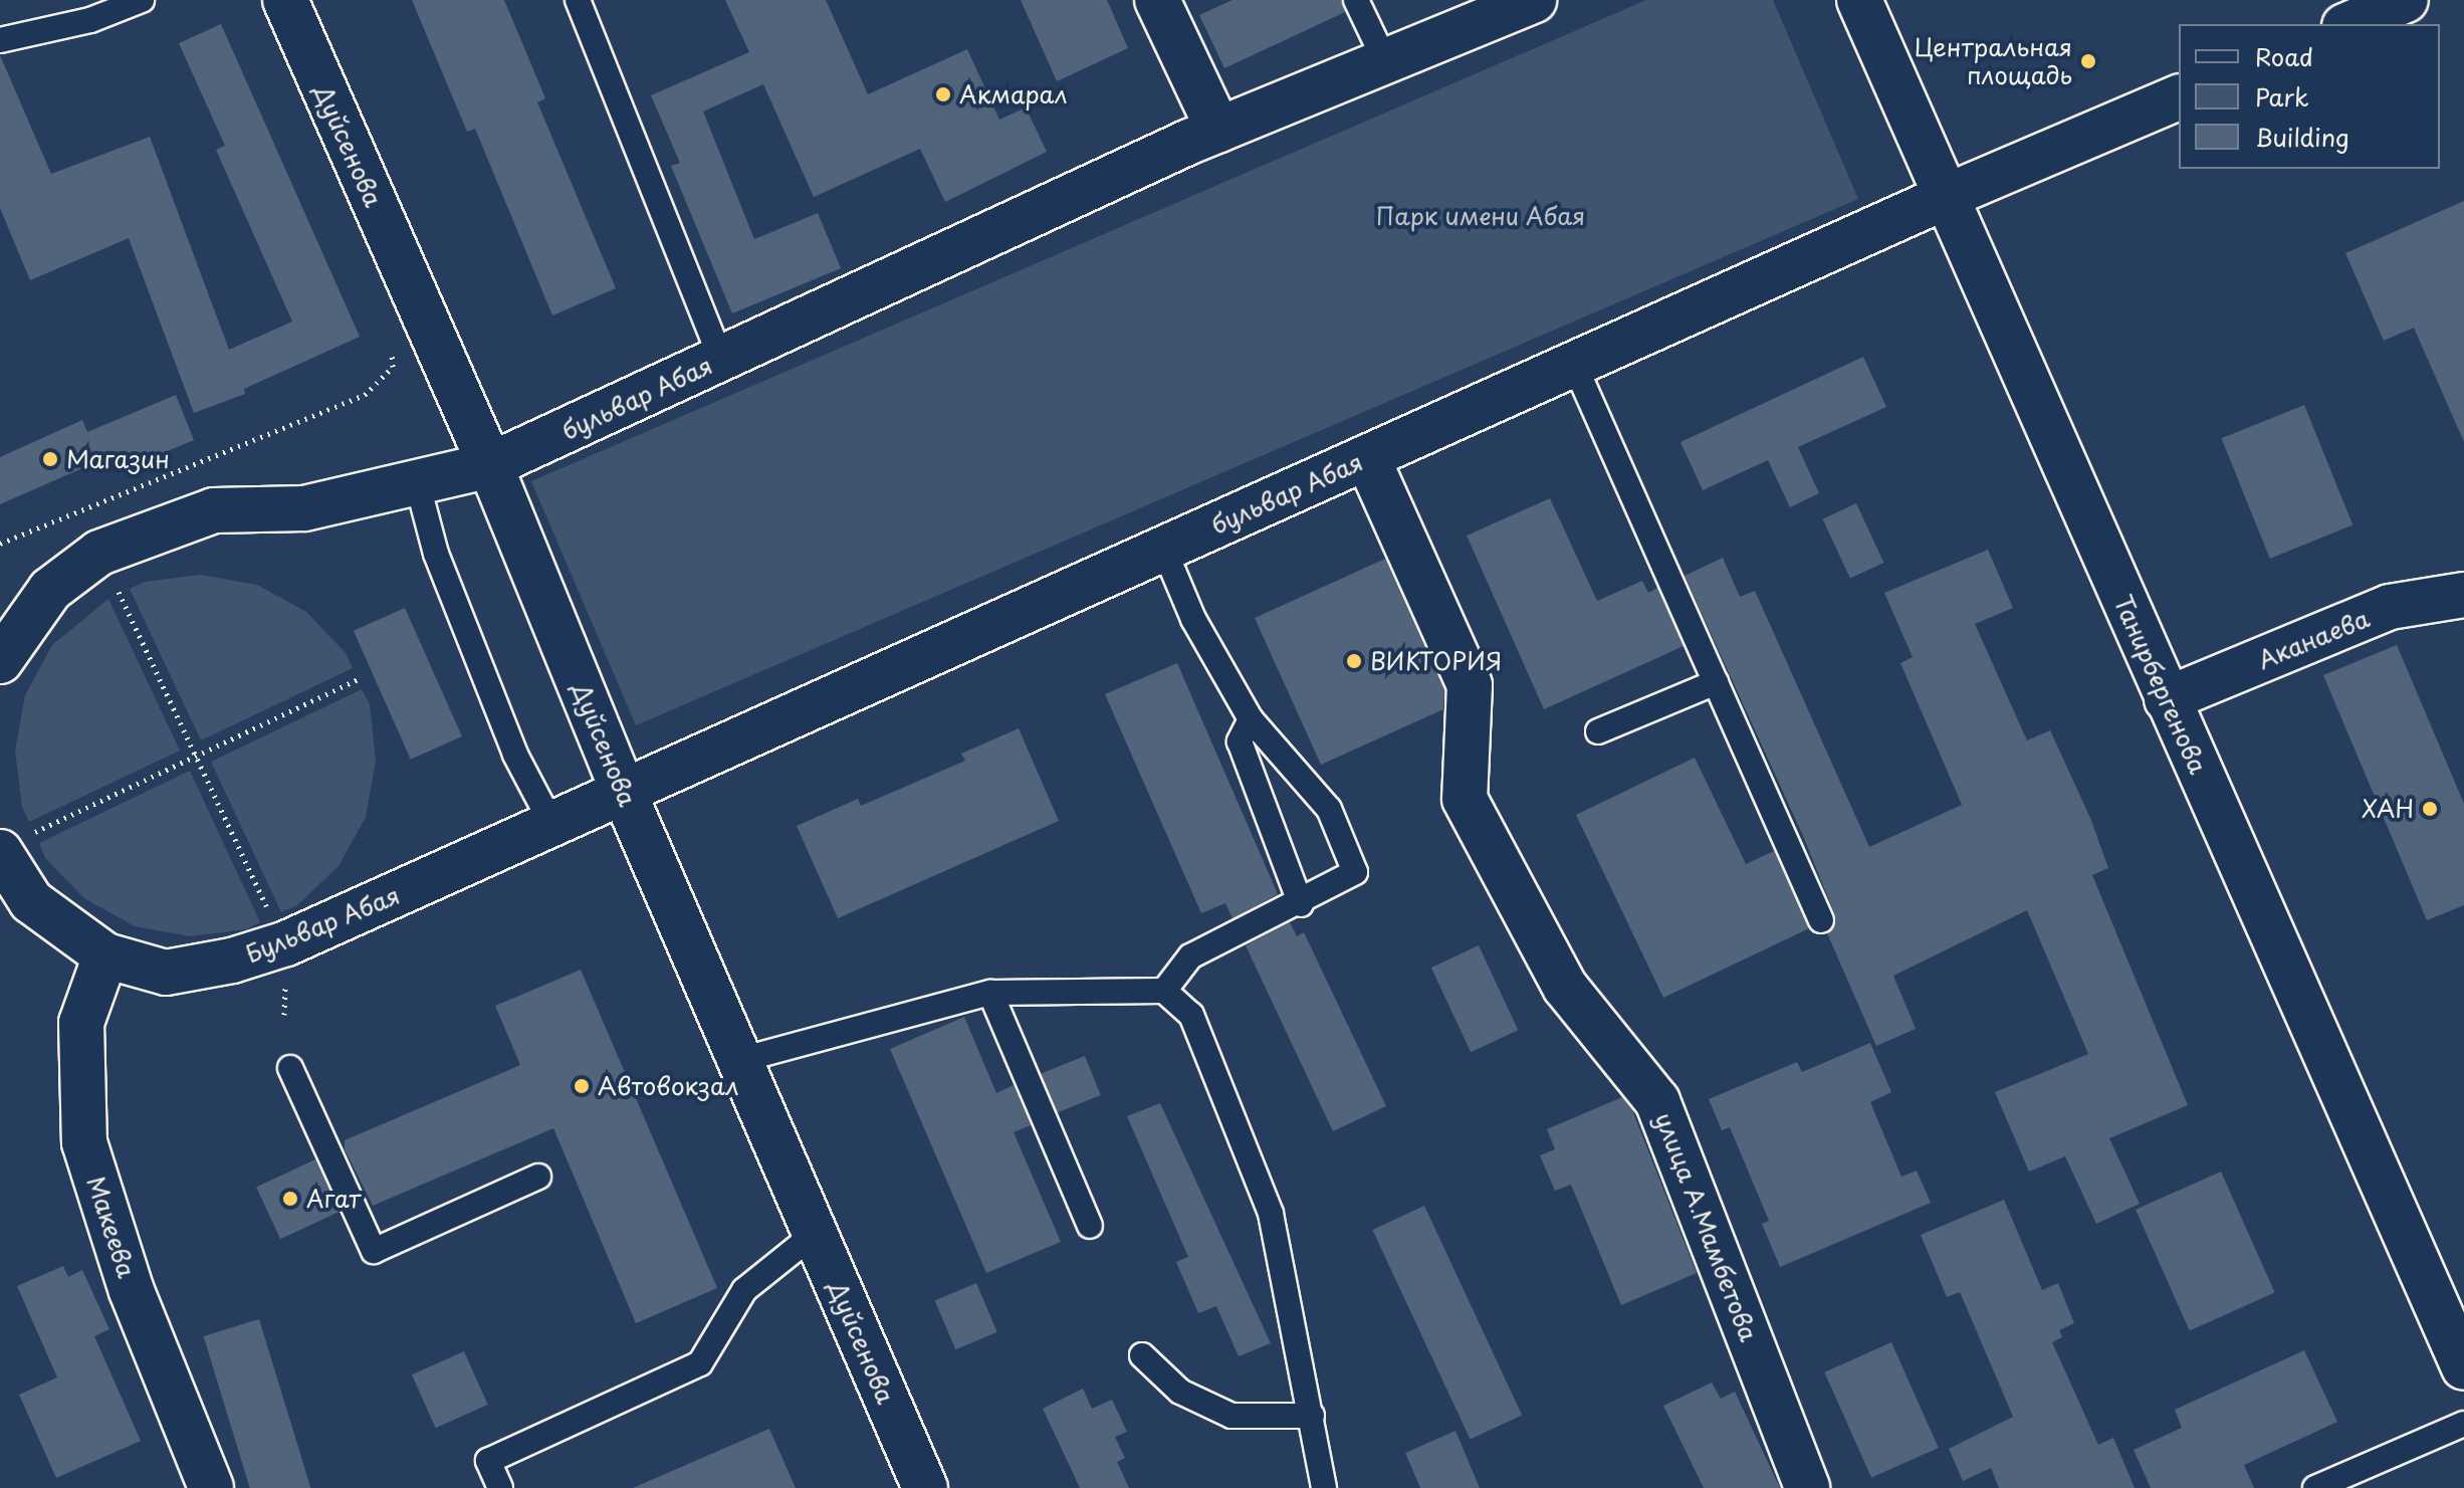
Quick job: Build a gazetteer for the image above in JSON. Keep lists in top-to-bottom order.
{
  "streets": {
    "street": [
      "Дуйсенова",
      "бульвар Абая",
      "Аканаева",
      "Танирбергенова",
      "Бульвар Абая",
      "Макеева",
      "улица А.Мамбетова"
    ]
  },
  "crossings": [
    ["Дуйсенова", "бульвар Абая"],
    ["Дуйсенова", "Бульвар Абая"],
    ["бульвар Абая", "Танирбергенова"],
    ["бульвар Абая", "Бульвар Абая"],
    ["бульвар Абая", "улица А.Мамбетова"],
    ["Аканаева", "Танирбергенова"],
    ["Бульвар Абая", "Макеева"]
  ],
  "parks": ["Парк имени Абая"],
  "places": [
    "Центральная площадь",
    "Акмарал",
    "Магазин",
    "ВИКТОРИЯ",
    "ХАН",
    "Автовокзал",
    "Агат"
  ],
  "legend": ["Road", "Park", "Building"]
}
